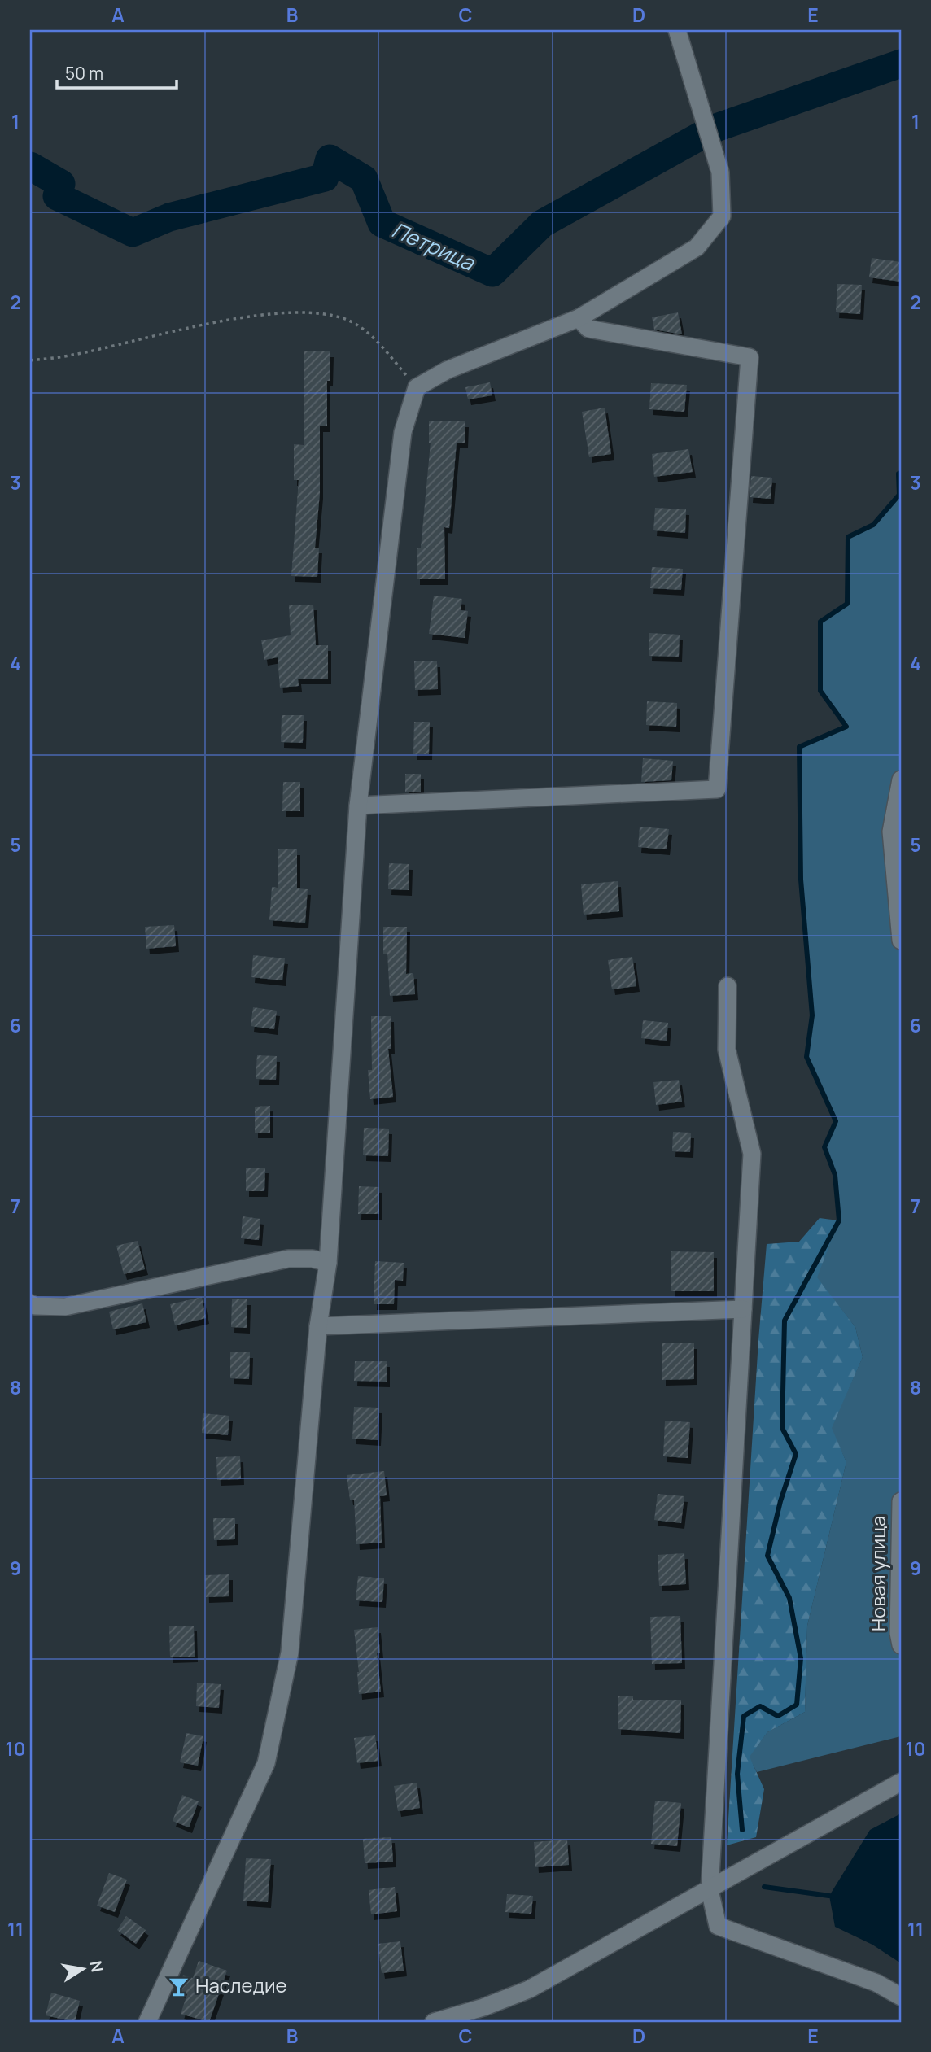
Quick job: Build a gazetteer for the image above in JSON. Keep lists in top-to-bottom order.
{
  "streets": {
    "street": ["Новая улица"]
  },
  "water": ["Петрица"],
  "places": {
    "bar": ["Наследие"]
  },
  "scale_bar": "50 m",
  "north": "right",
  "grid": {
    "columns": [
      "A",
      "B",
      "C",
      "D",
      "E"
    ],
    "rows": [
      "1",
      "2",
      "3",
      "4",
      "5",
      "6",
      "7",
      "8",
      "9",
      "10",
      "11"
    ]
  }
}
